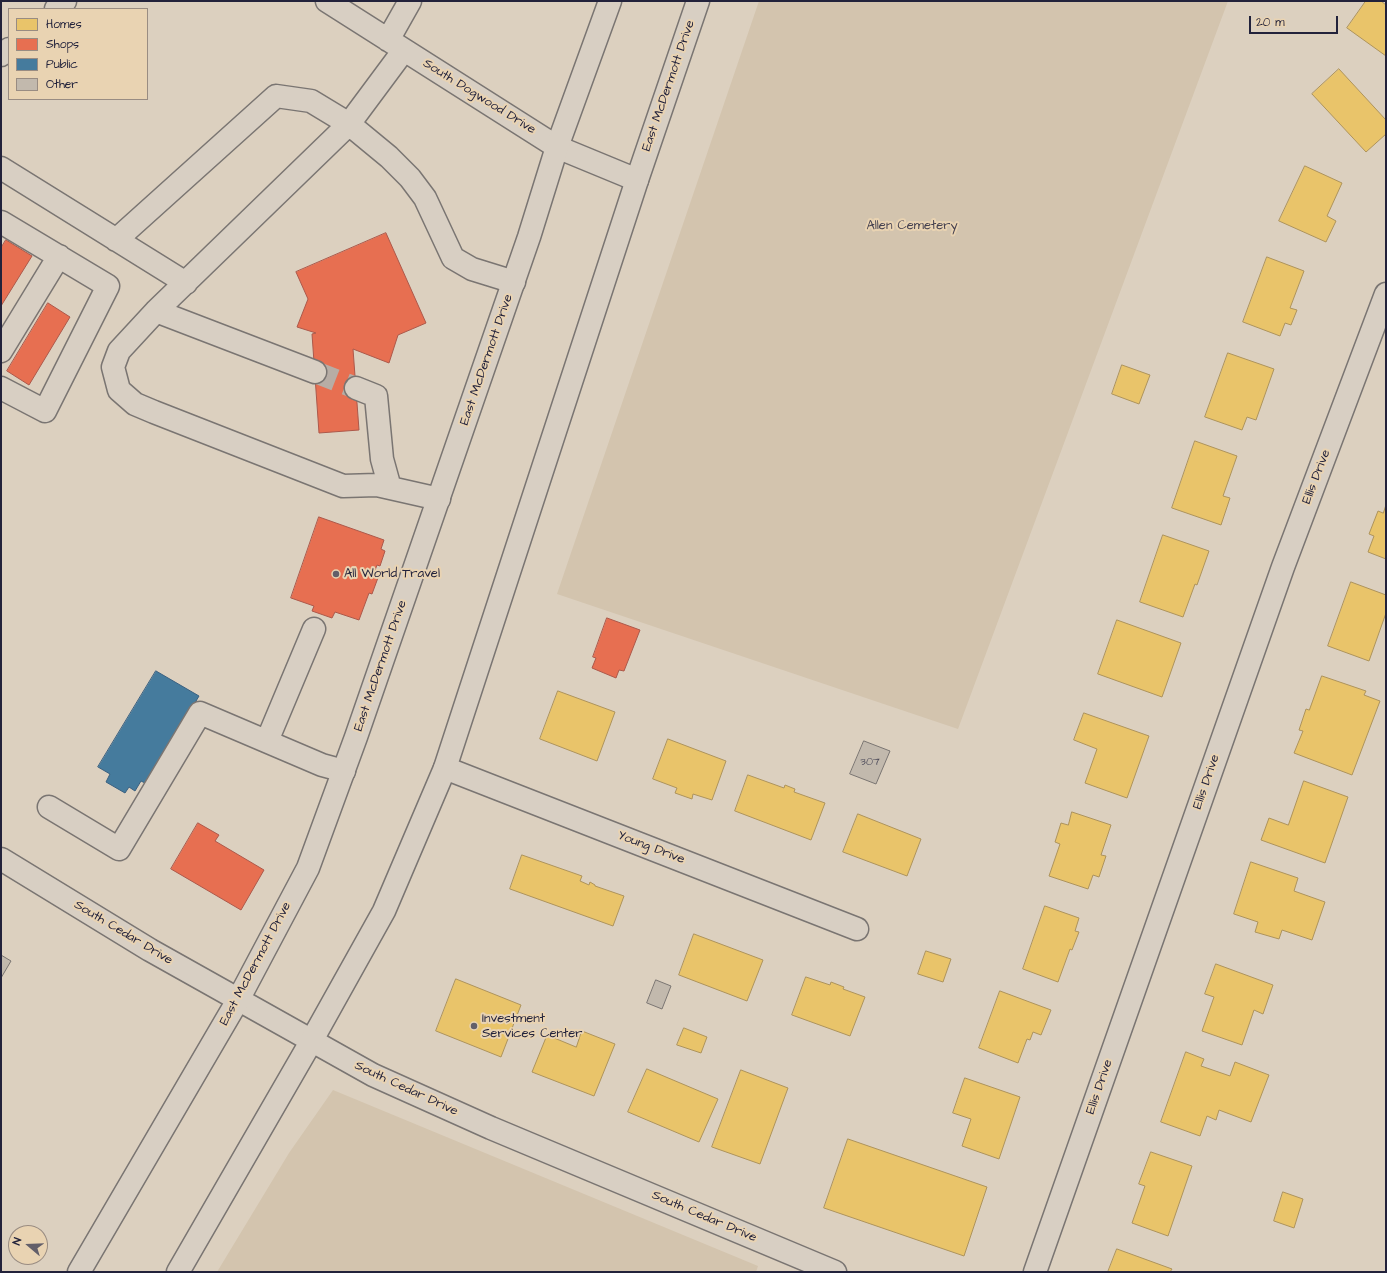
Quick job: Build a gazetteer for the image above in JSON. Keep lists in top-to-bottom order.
{
  "streets": {
    "street": [
      "East McDermott Drive",
      "South Dogwood Drive",
      "Ellis Drive",
      "Young Drive",
      "South Cedar Drive"
    ]
  },
  "crossings": [
    ["East McDermott Drive", "South Dogwood Drive"],
    ["East McDermott Drive", "Young Drive"],
    ["East McDermott Drive", "South Cedar Drive"]
  ],
  "parks": ["Allen Cemetery"],
  "places": ["All World Travel", "Investment Services Center"],
  "house_numbers": ["307"],
  "legend": [
    "Homes",
    "Shops",
    "Public",
    "Other"
  ],
  "scale_bar": "20 m",
  "north": "left"
}
